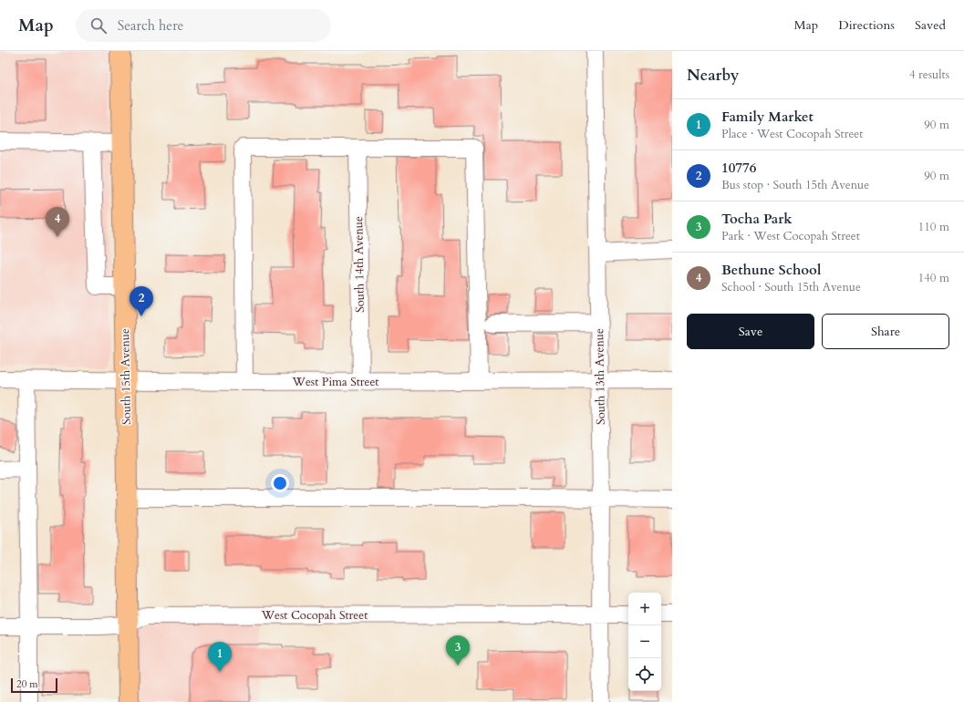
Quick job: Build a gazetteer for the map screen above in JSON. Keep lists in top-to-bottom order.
{
  "streets": {
    "main road": ["South 15th Avenue"],
    "street": [
      "South 14th Avenue",
      "South 13th Avenue",
      "West Pima Street",
      "West Cocopah Street"
    ]
  },
  "crossings": [
    ["South 14th Avenue", "West Pima Street"],
    ["South 15th Avenue", "West Pima Street"],
    ["South 15th Avenue", "West Cocopah Street"],
    ["South 13th Avenue", "West Pima Street"],
    ["South 13th Avenue", "West Cocopah Street"]
  ],
  "scale_bar": "20 m",
  "page": {
    "header": "Map",
    "search": "Search here",
    "nav": ["Map", "Directions", "Saved"],
    "heading": ["Nearby", "4 results"],
    "list": [
      {
        "mark": "1",
        "name": "Family Market",
        "note": "Place · West Cocopah Street",
        "value": "90 m"
      },
      {
        "mark": "2",
        "name": "10776",
        "note": "Bus stop · South 15th Avenue",
        "value": "90 m"
      },
      {
        "mark": "3",
        "name": "Tocha Park",
        "note": "Park · West Cocopah Street",
        "value": "110 m"
      },
      {
        "mark": "4",
        "name": "Bethune School",
        "note": "School · South 15th Avenue",
        "value": "140 m"
      }
    ],
    "pins": [
      "4",
      "2",
      "3",
      "1"
    ],
    "buttons": ["Save", "Share"],
    "map_buttons": ["+", "−"],
    "scale": "20 m"
  }
}
